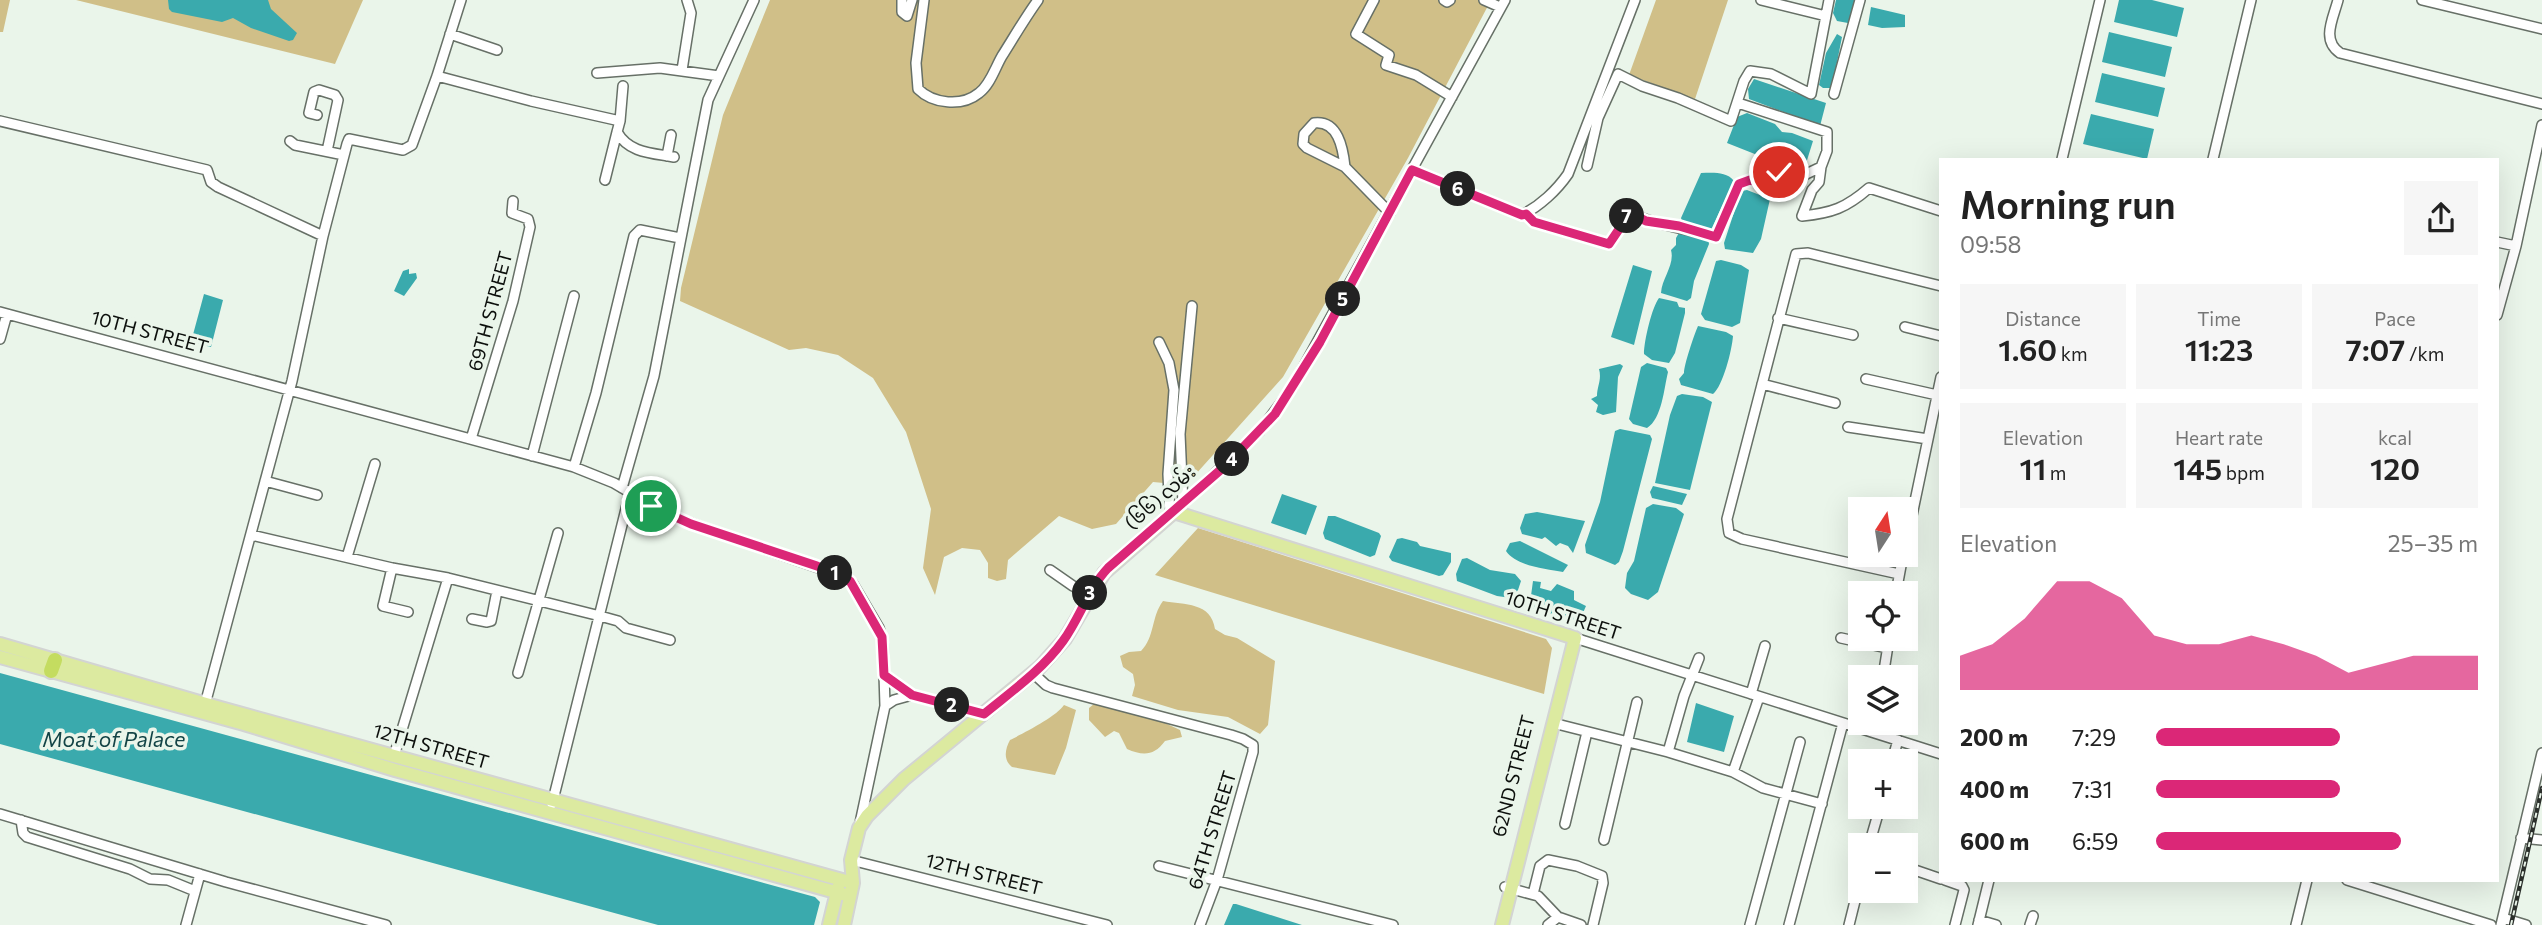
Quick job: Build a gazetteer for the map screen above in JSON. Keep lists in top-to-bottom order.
{
  "streets": {
    "main road": [
      "10TH STREET",
      "(၆၆) လမ်း",
      "12TH STREET",
      "62ND STREET"
    ],
    "street": ["69TH STREET", "64TH STREET"]
  },
  "crossings": [
    ["69TH STREET", "10TH STREET"],
    ["10TH STREET", "(၆၆) လမ်း"],
    ["10TH STREET", "62ND STREET"],
    ["(၆၆) လမ်း", "12TH STREET"],
    ["(၆၆) လမ်း", "64TH STREET"]
  ],
  "water": ["Moat of Palace"],
  "north": "top",
  "page": {
    "heading": ["Morning run", "09:58"],
    "pins": [
      "6",
      "7",
      "5",
      "4",
      "1",
      "3",
      "2"
    ],
    "stats": [
      ["Distance", "1.60 km"],
      ["Time", "11:23"],
      ["Pace", "7:07 /km"],
      ["Elevation", "11 m"],
      ["Heart rate", "145 bpm"],
      ["kcal", "120"]
    ],
    "map_buttons": ["+", "−"],
    "chart": ["Elevation", "25–35 m"],
    "list": [
      {
        "name": "200 m",
        "note": "7:29"
      },
      {
        "name": "400 m",
        "note": "7:31"
      },
      {
        "name": "600 m",
        "note": "6:59"
      }
    ]
  }
}
